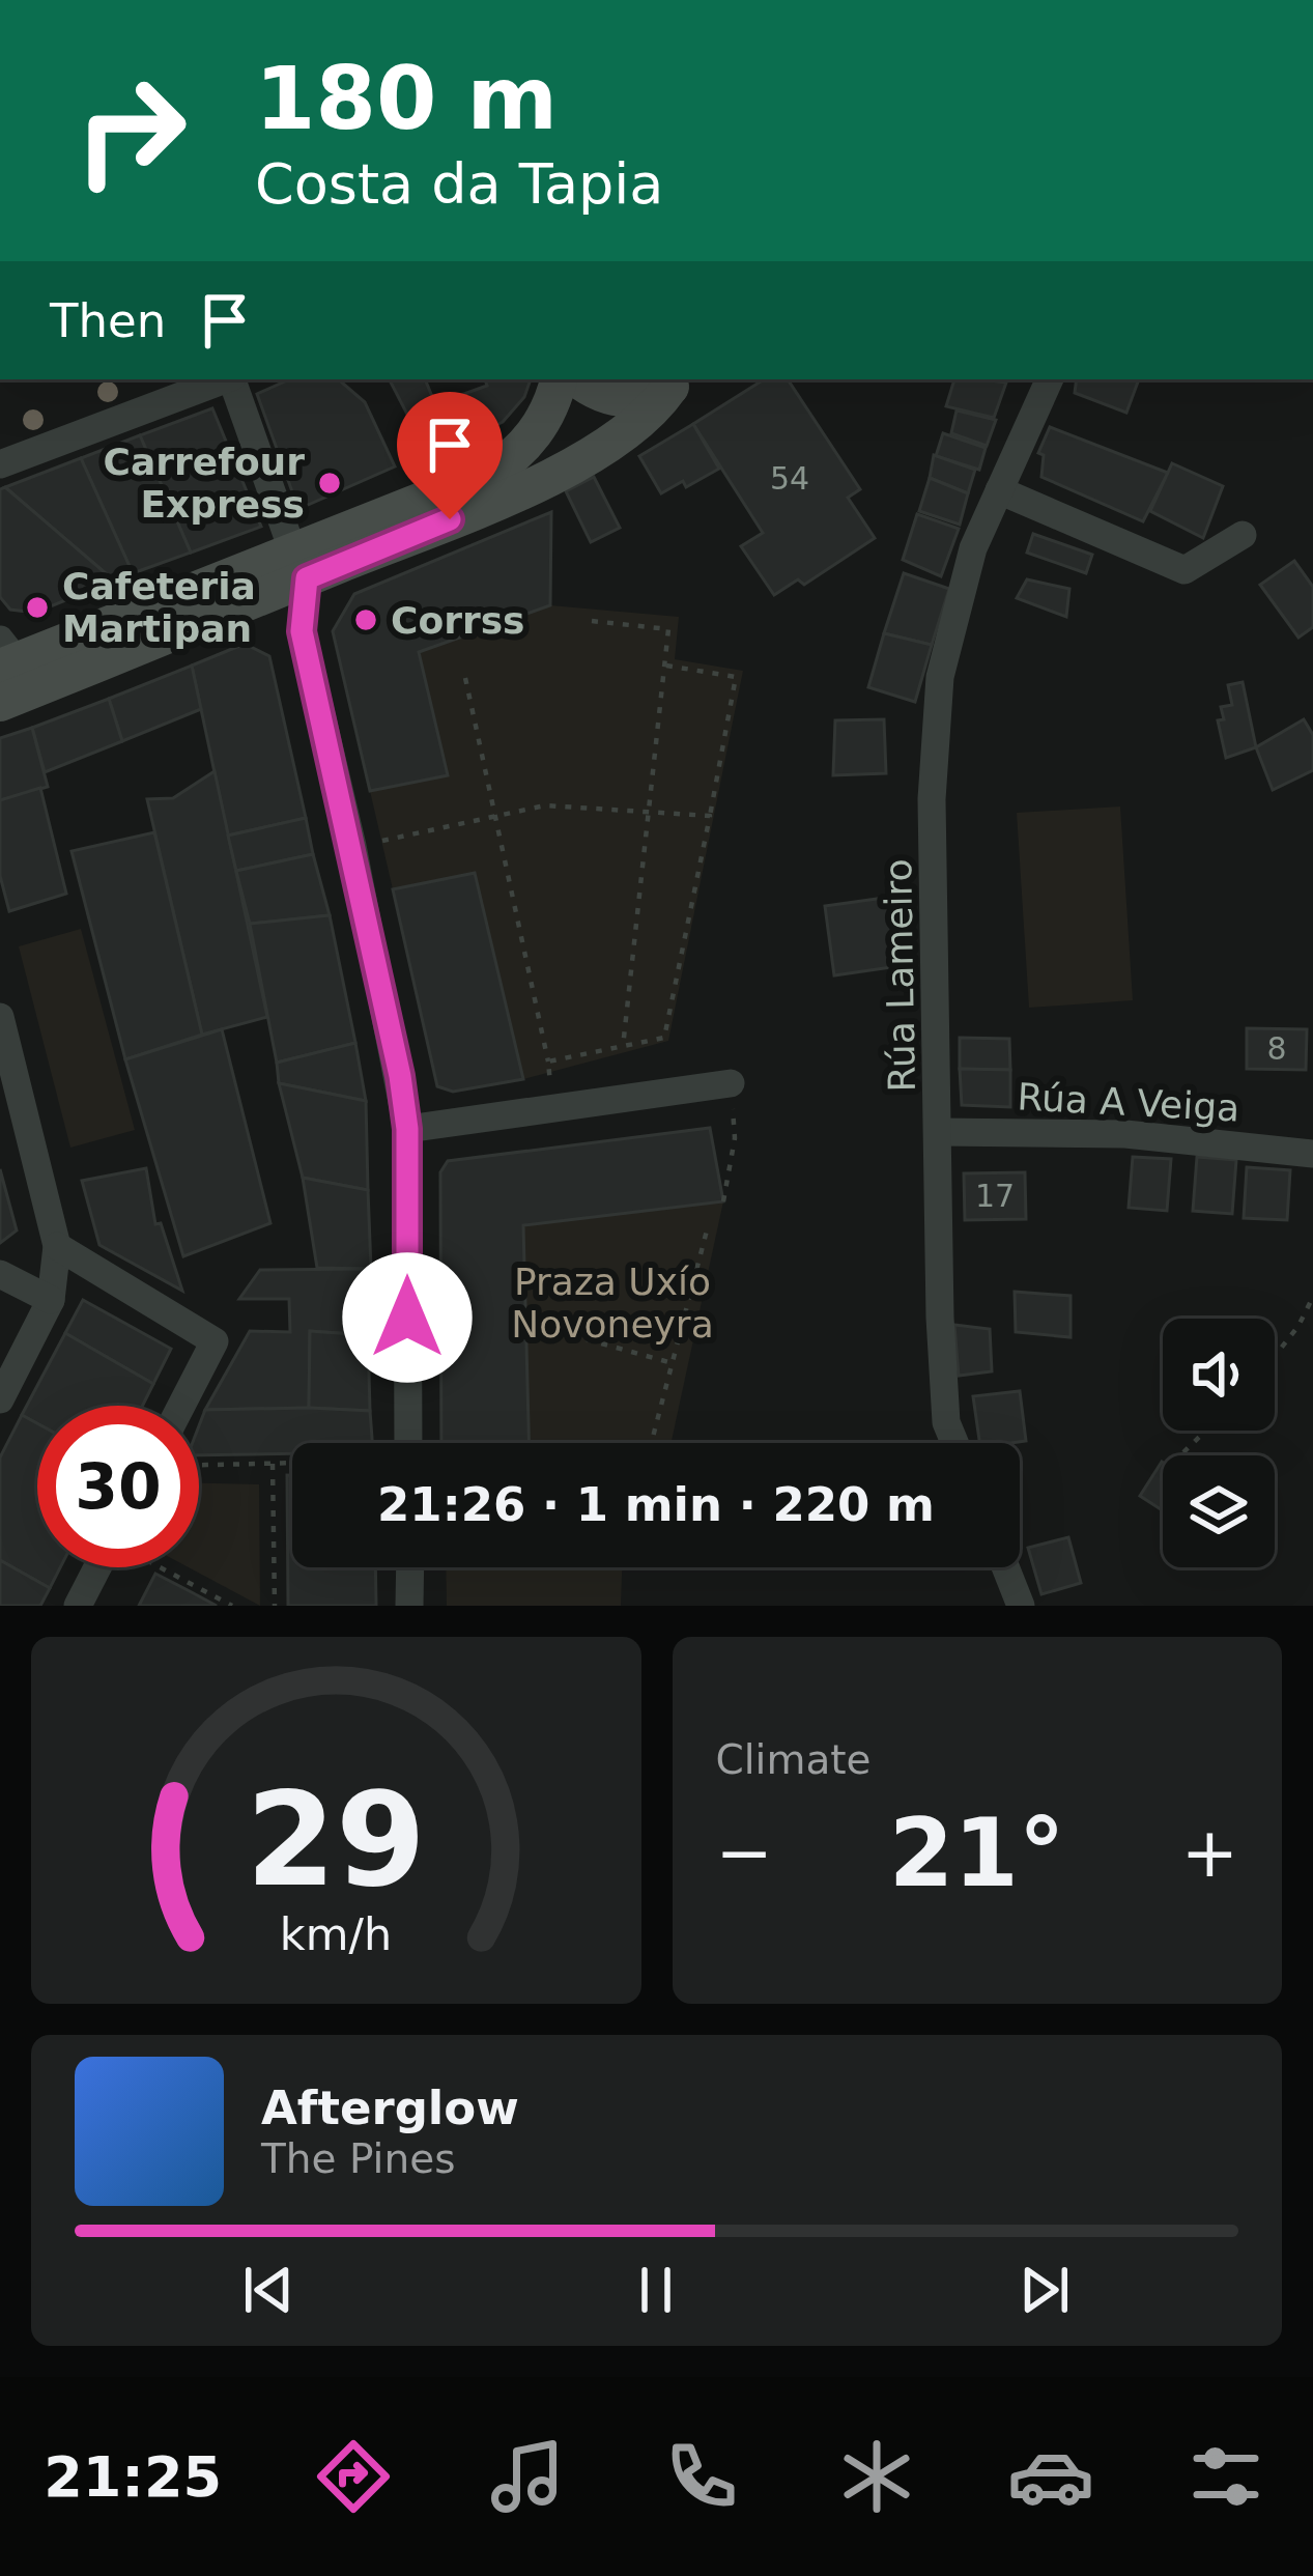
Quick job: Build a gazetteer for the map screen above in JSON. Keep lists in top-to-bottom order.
{
  "streets": {
    "street": ["Rúa Lameiro", "Rúa A Veiga"]
  },
  "crossings": [
    ["Rúa Lameiro", "Rúa A Veiga"]
  ],
  "parks": ["Praza Uxío Novoneyra"],
  "places": ["Carrefour Express", "Cafeteria Martipan", "Corrss"],
  "house_numbers": ["54", "8", "17"],
  "page": {
    "turn": ["180 m", "Costa da Tapia"],
    "then": "Then",
    "limit": "30",
    "trip": "21:26 · 1 min · 220 m",
    "tile": "Climate",
    "heat": ["−", "21°", "+"],
    "song": ["Afterglow", "The Pines"],
    "tabs": "21:25",
    "gauge": ["29", "km/h"]
  }
}
